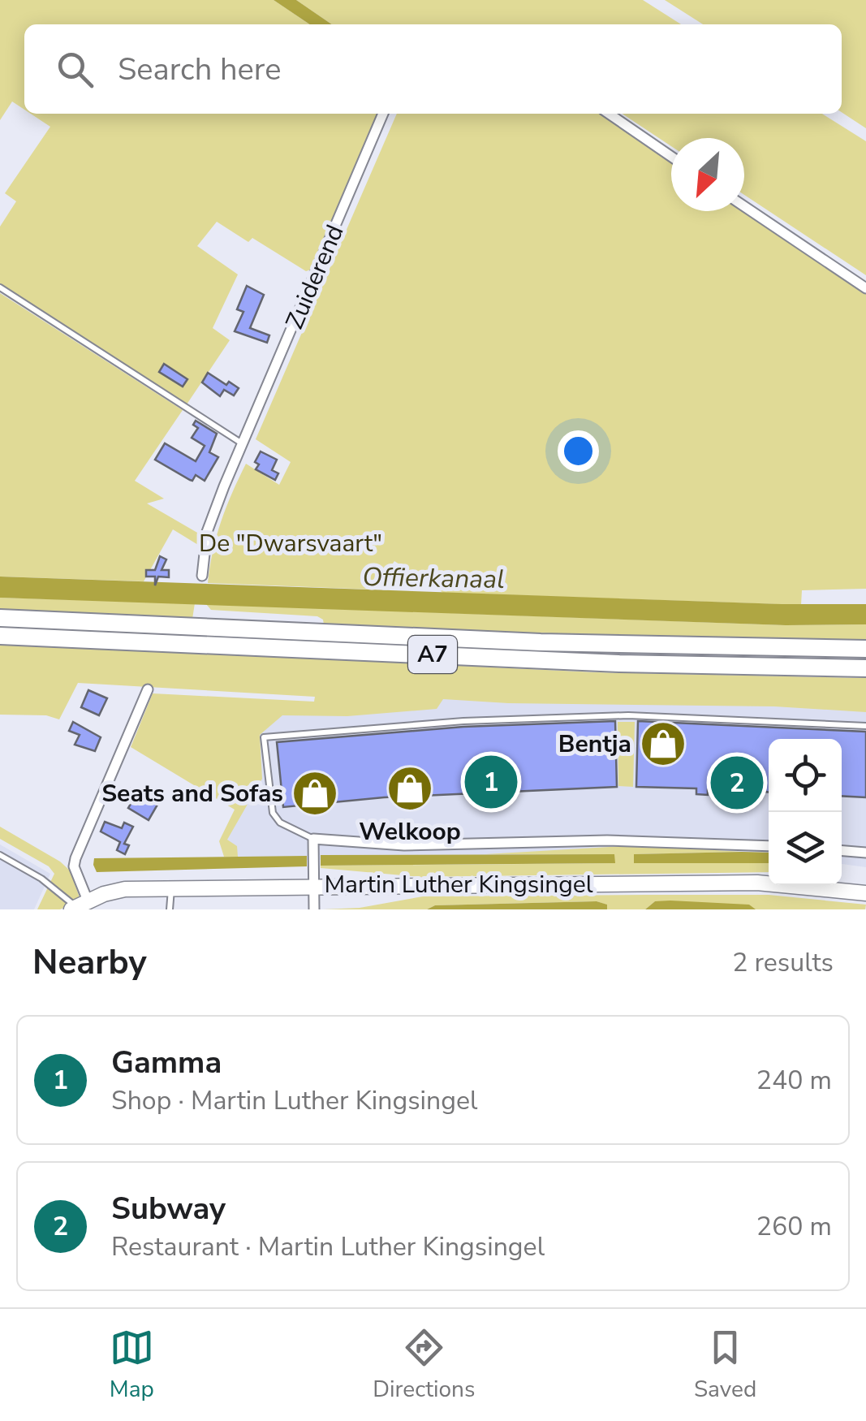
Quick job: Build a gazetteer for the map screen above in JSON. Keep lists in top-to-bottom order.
{
  "streets": {
    "highway": ["A7"],
    "street": ["Zuiderend", "Martin Luther Kingsingel"]
  },
  "water": ["Offierkanaal"],
  "parks": ["De \"Dwarsvaart\""],
  "places": {
    "shop": ["Bentja", "Welkoop", "Seats and Sofas"]
  },
  "north": "bottom left",
  "page": {
    "search": "Search here",
    "pins": ["1", "2"],
    "heading": ["Nearby", "2 results"],
    "list": [
      {
        "mark": "1",
        "name": "Gamma",
        "note": "Shop · Martin Luther Kingsingel",
        "value": "240 m"
      },
      {
        "mark": "2",
        "name": "Subway",
        "note": "Restaurant · Martin Luther Kingsingel",
        "value": "260 m"
      }
    ],
    "nav": ["Map", "Directions", "Saved"]
  }
}
